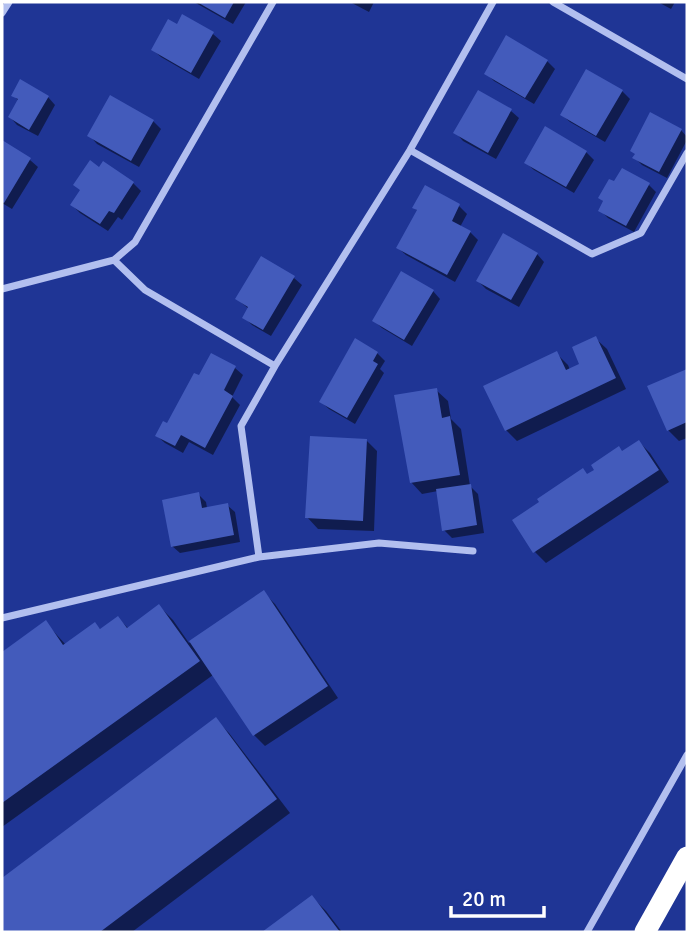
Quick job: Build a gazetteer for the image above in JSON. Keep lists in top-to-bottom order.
{
  "scale_bar": "20 m"
}
